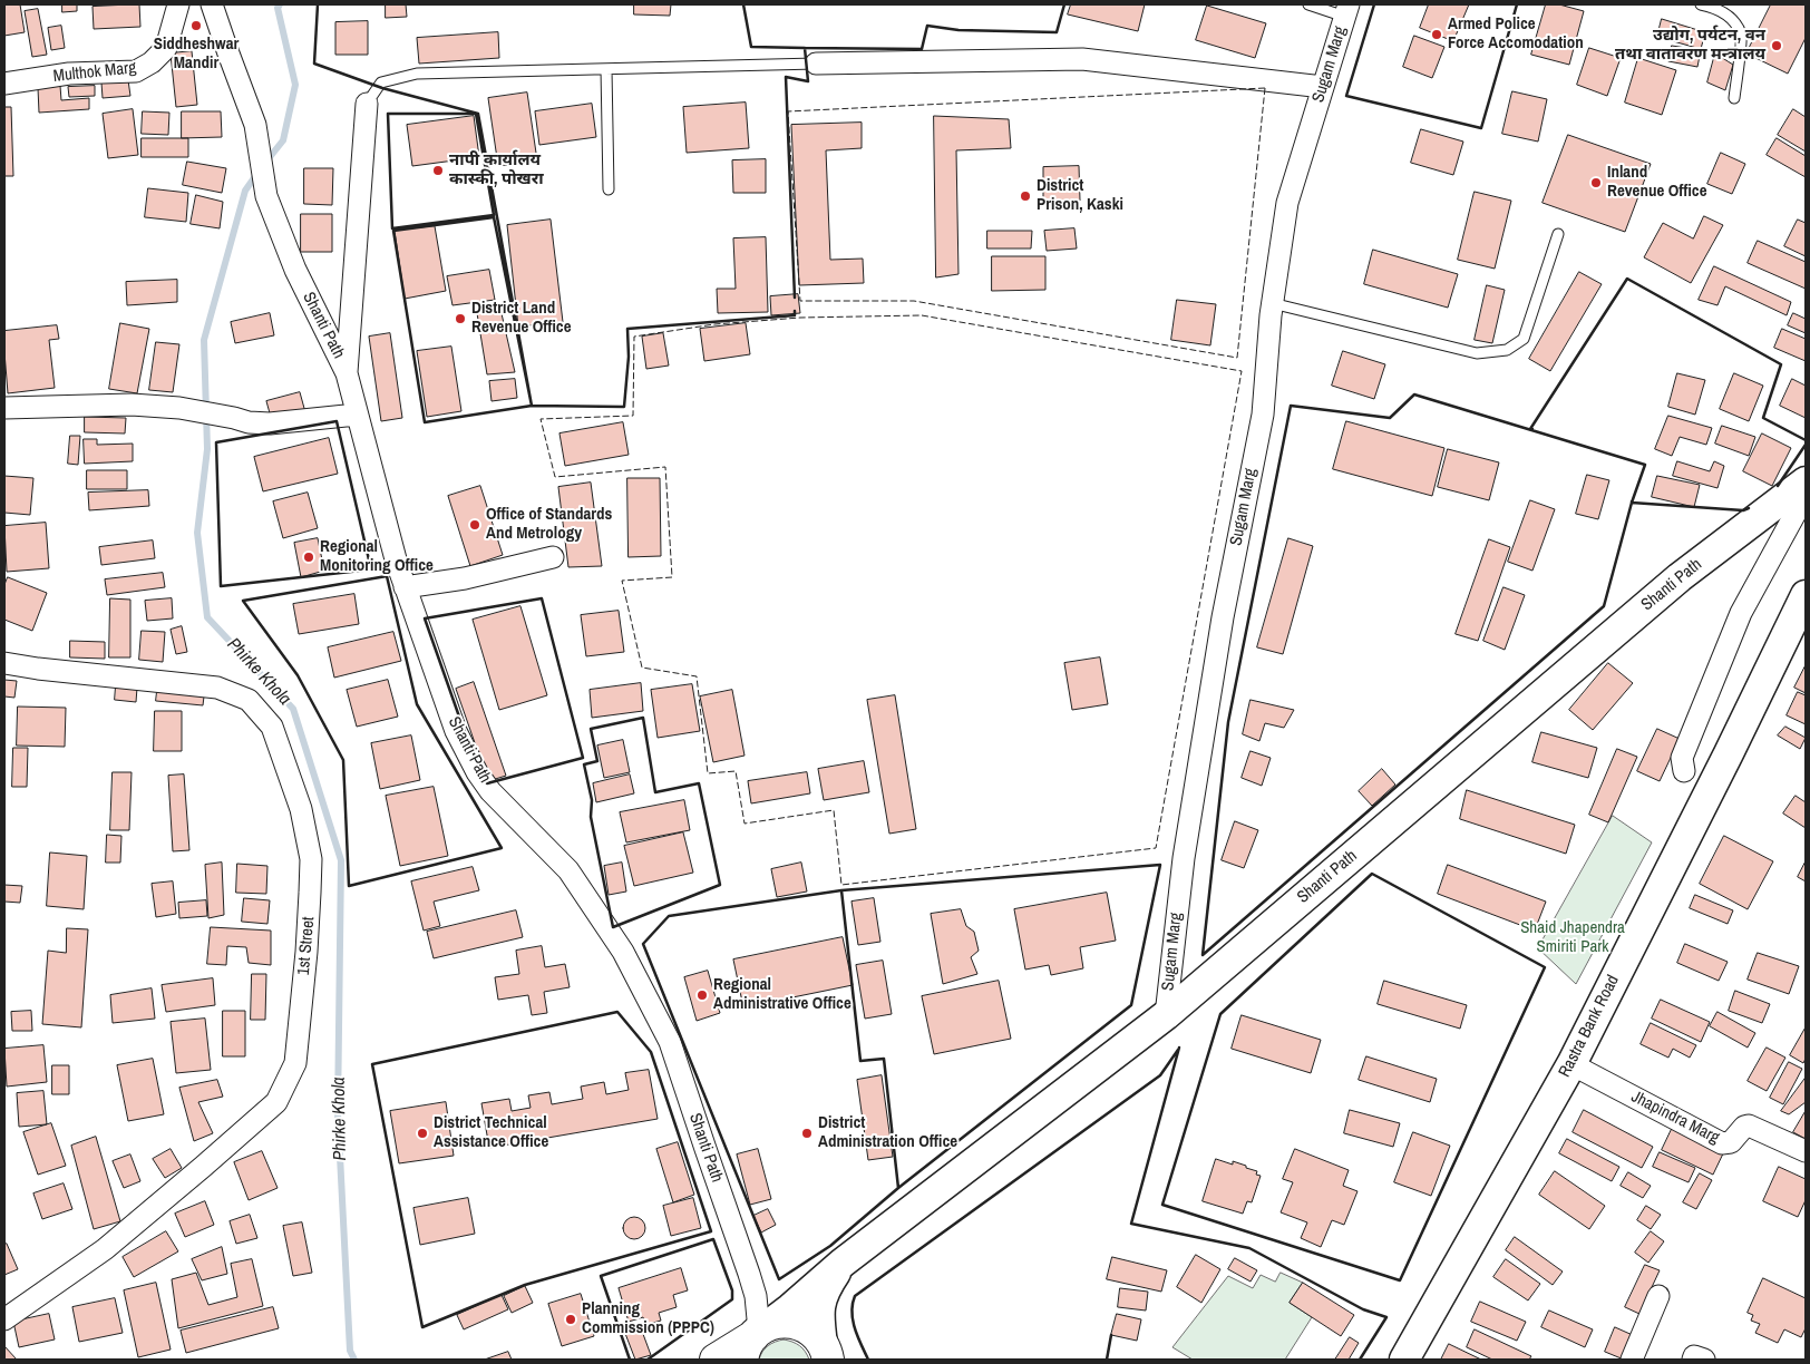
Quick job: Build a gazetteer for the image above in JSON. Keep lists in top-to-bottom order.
{
  "streets": {
    "main road": ["Shanti Path", "Rastra Bank Road"],
    "street": [
      "Sugam Marg",
      "Multhok Marg",
      "1st Street",
      "Jhapindra Marg"
    ]
  },
  "crossings": [
    ["Sugam Marg", "Shanti Path"],
    ["Rastra Bank Road", "Jhapindra Marg"]
  ],
  "water": ["Phirke Khola"],
  "parks": ["Shaid Jhapendra Smiriti Park"],
  "places": [
    "Siddheshwar Mandir",
    "Armed Police Force Accomodation",
    "उद्योग, पर्यटन, वन तथा वातावरण मन्त्रालय",
    "नापी कार्यालय कास्की, पोखरा",
    "Inland Revenue Office",
    "District Prison, Kaski",
    "District Land Revenue Office",
    "Office of Standards And Metrology",
    "Regional Monitoring Office",
    "Regional Administrative Office",
    "District Technical Assistance Office",
    "District Administration Office",
    "Planning Commission (PPPC)"
  ]
}
